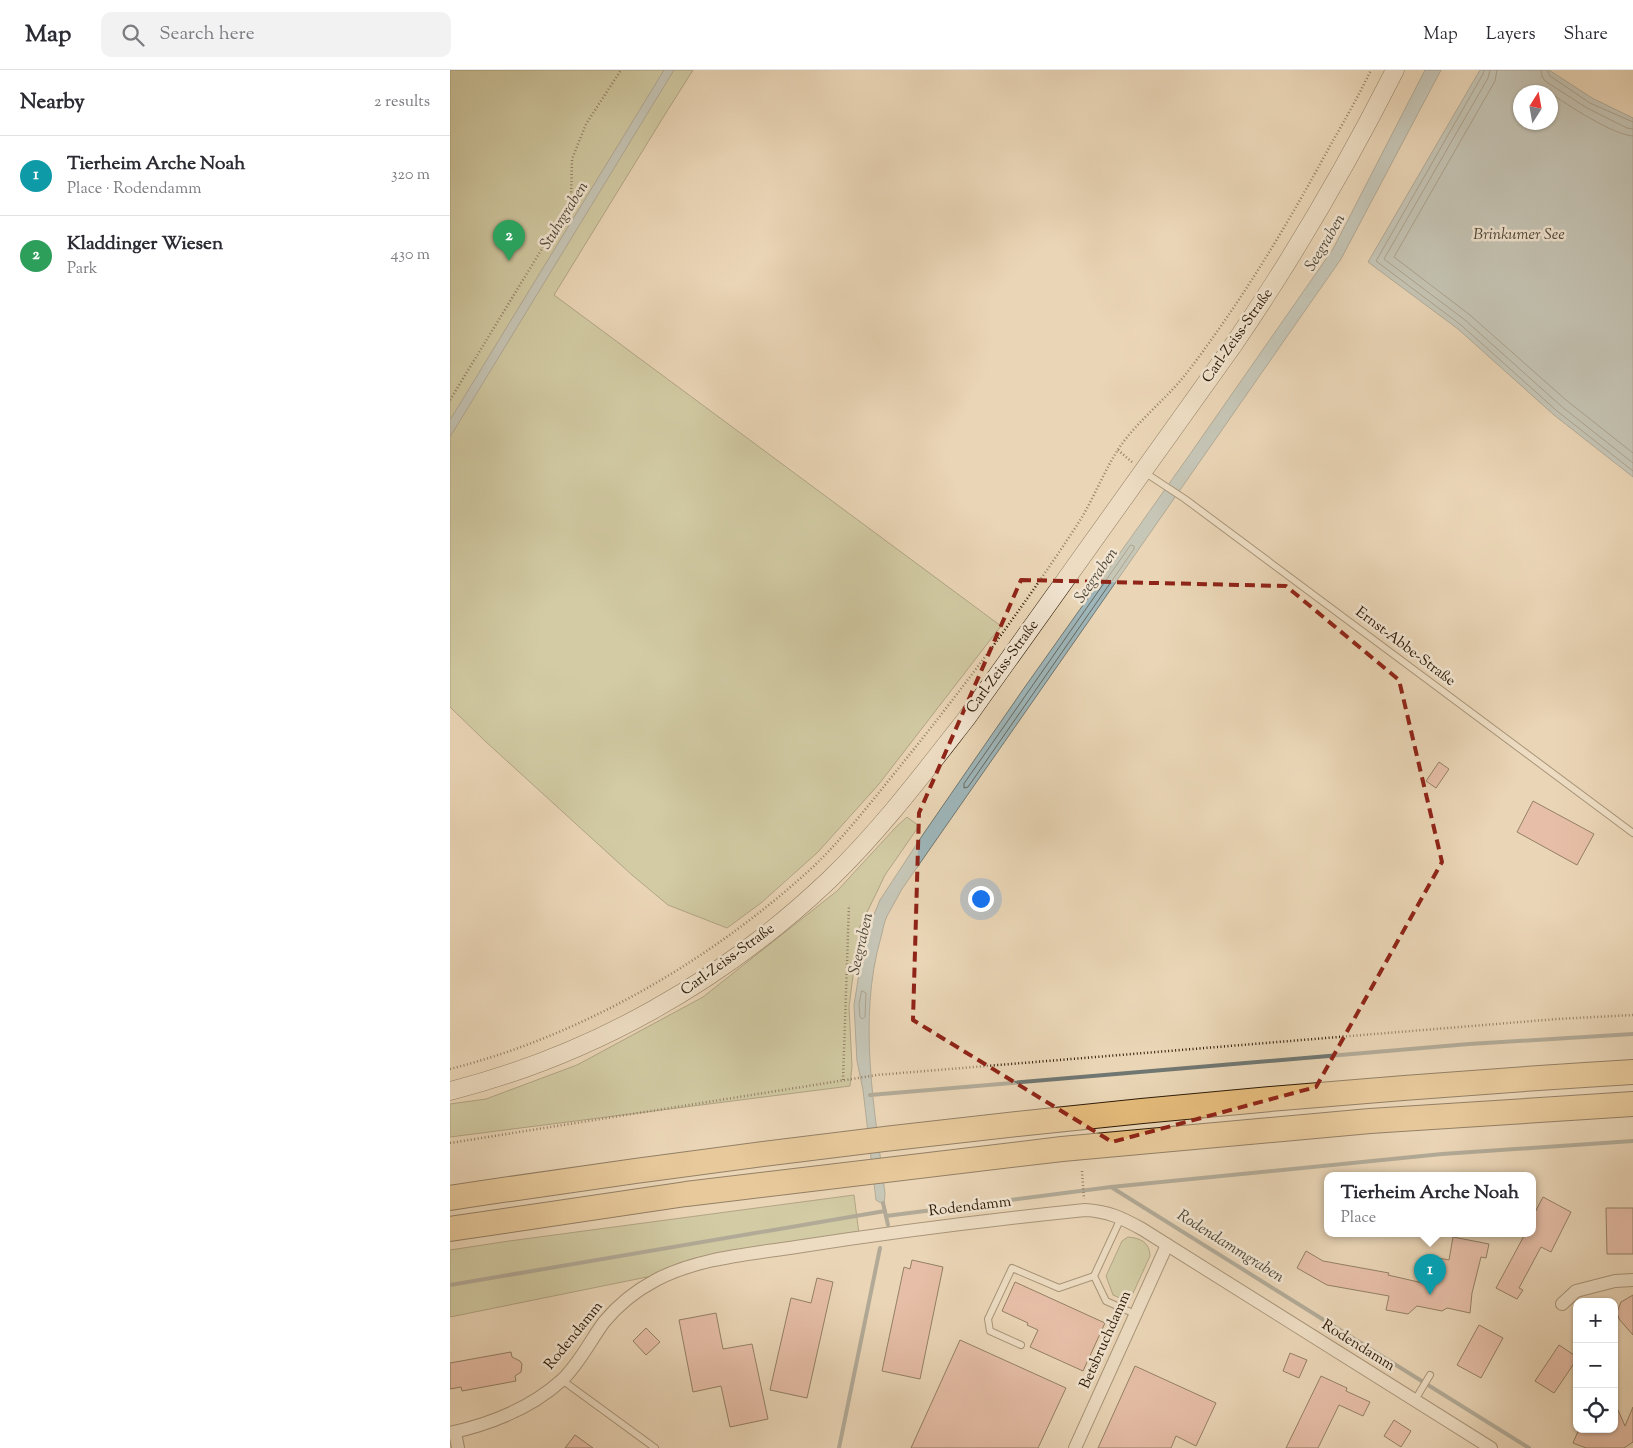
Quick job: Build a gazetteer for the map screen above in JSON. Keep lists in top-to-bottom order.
{
  "streets": {
    "main road": ["Carl-Zeiss-Straße"],
    "street": ["Rodendamm", "Betsbruchdamm"],
    "lane": ["Ernst-Abbe-Straße"]
  },
  "crossings": [
    ["Carl-Zeiss-Straße", "Ernst-Abbe-Straße"],
    ["Rodendamm", "Betsbruchdamm"]
  ],
  "water": [
    "Stuhrgraben",
    "Brinkumer See",
    "Seegraben",
    "Rodendammgraben"
  ],
  "north": "top",
  "page": {
    "header": "Map",
    "search": "Search here",
    "nav": ["Map", "Layers", "Share"],
    "heading": ["Nearby", "2 results"],
    "list": [
      {
        "mark": "1",
        "name": "Tierheim Arche Noah",
        "note": "Place · Rodendamm",
        "value": "320 m"
      },
      {
        "mark": "2",
        "name": "Kladdinger Wiesen",
        "note": "Park",
        "value": "430 m"
      }
    ],
    "pins": ["2", "1"],
    "popup": ["Tierheim Arche Noah", "Place"],
    "map_buttons": ["+", "−"]
  }
}
